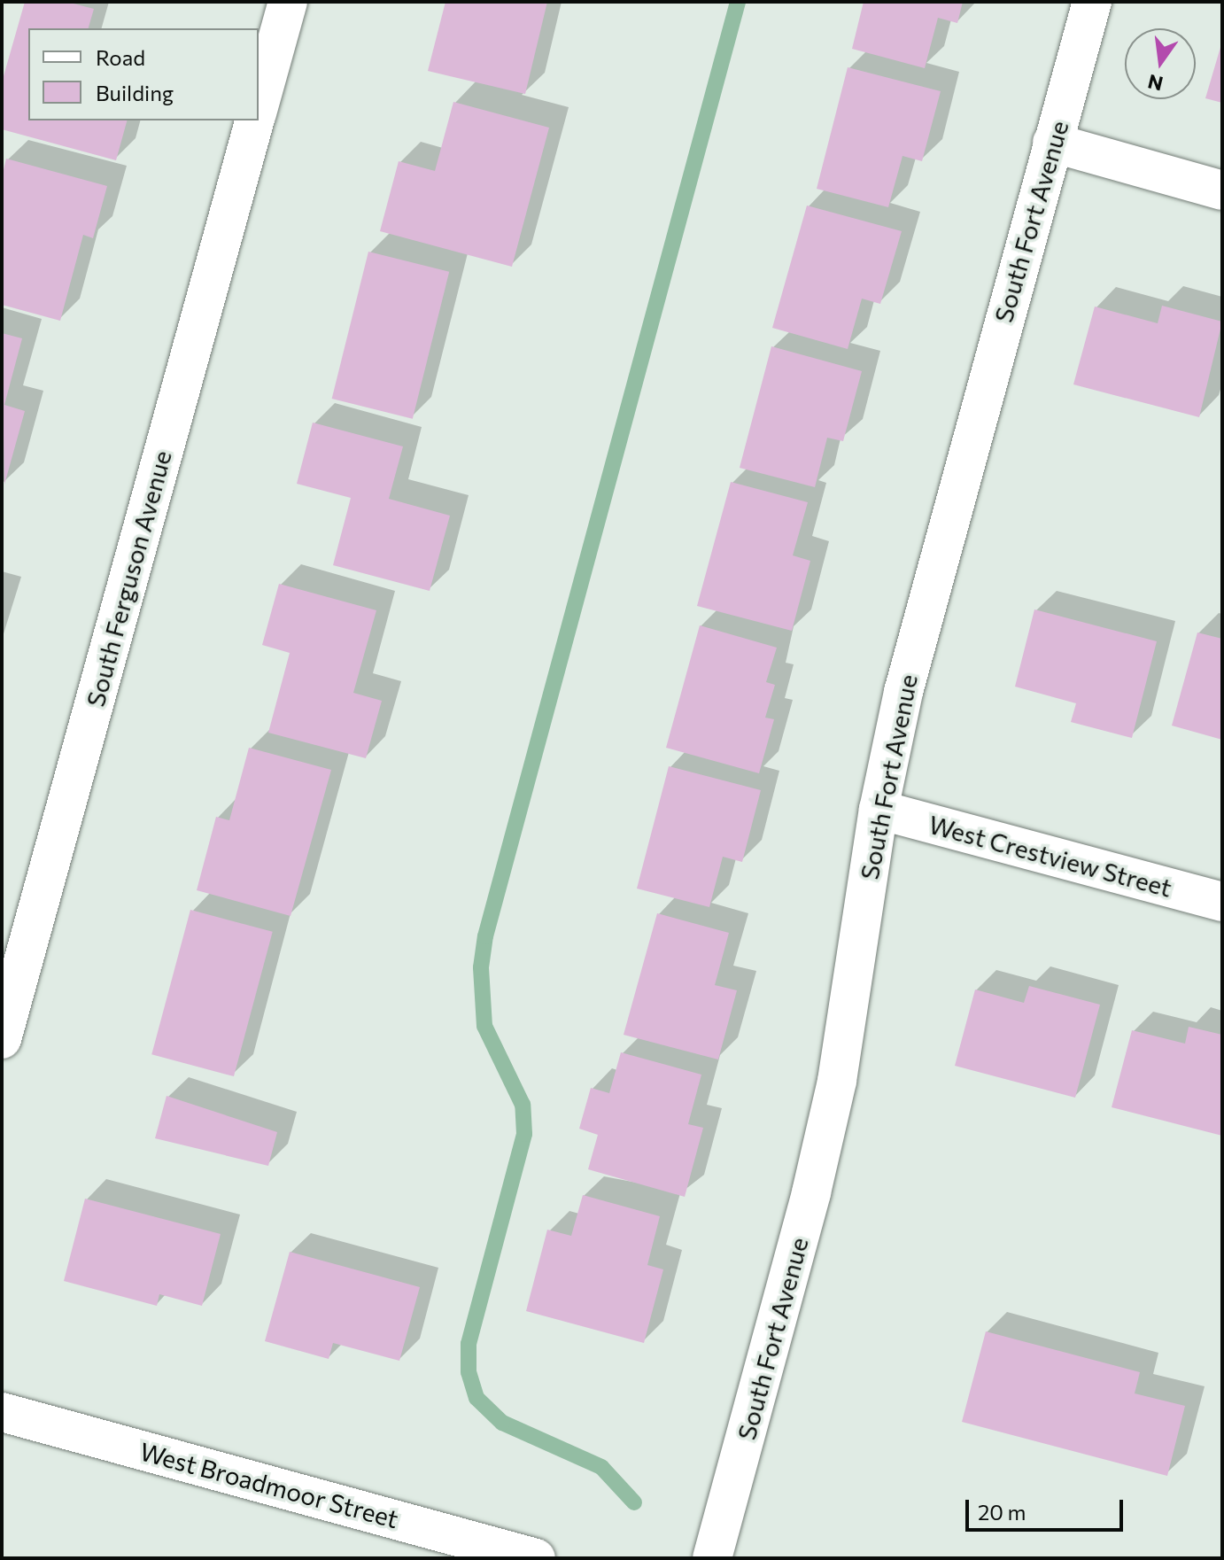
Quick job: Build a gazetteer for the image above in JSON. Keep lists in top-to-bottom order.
{
  "streets": {
    "street": [
      "South Fort Avenue",
      "South Ferguson Avenue",
      "West Crestview Street",
      "West Broadmoor Street"
    ]
  },
  "crossings": [
    ["South Fort Avenue", "West Crestview Street"]
  ],
  "legend": ["Road", "Building"],
  "scale_bar": "20 m",
  "north": "bottom"
}
